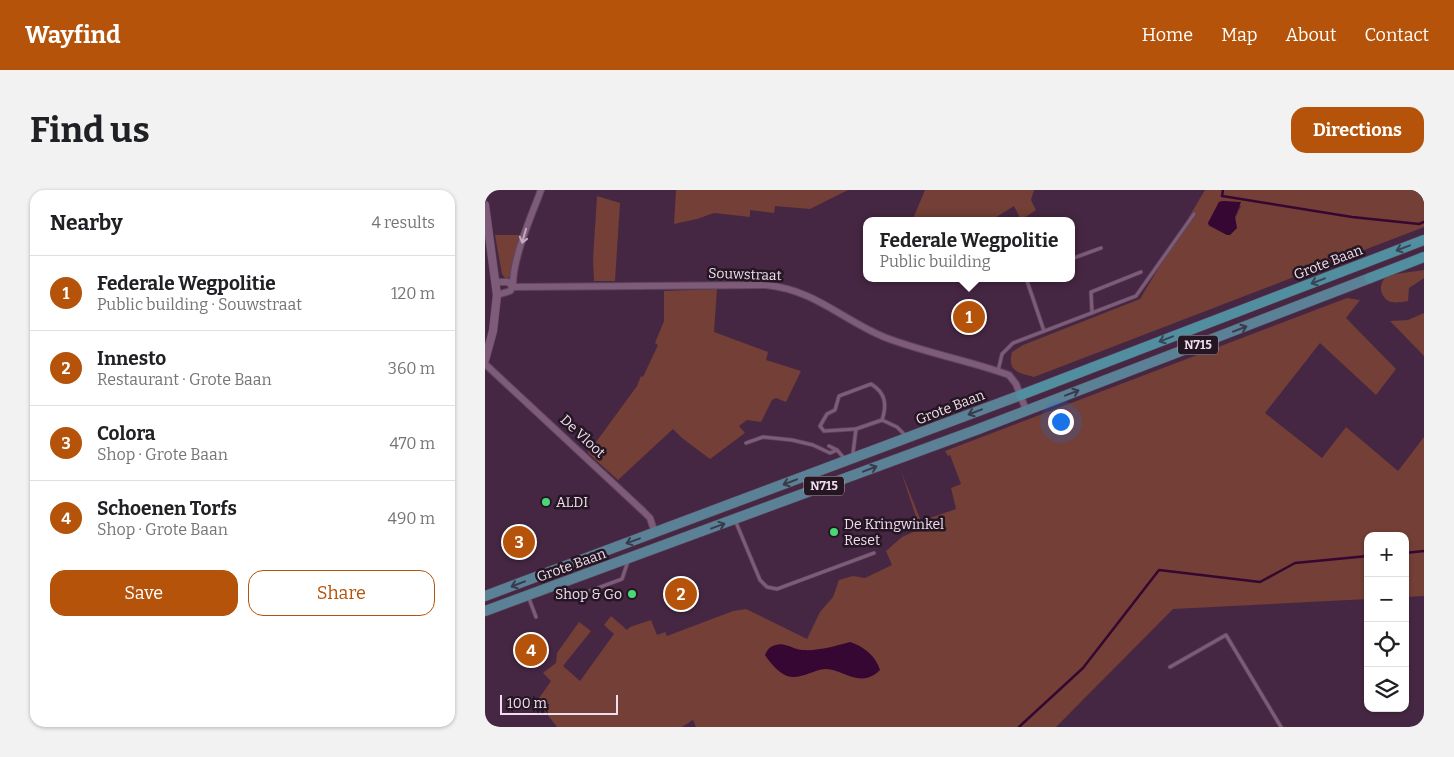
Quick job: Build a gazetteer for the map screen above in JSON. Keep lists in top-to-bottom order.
{
  "streets": {
    "highway": ["Grote Baan", "N715"],
    "street": ["Souwstraat", "De Vloot"]
  },
  "crossings": [
    ["Grote Baan", "Souwstraat"],
    ["Grote Baan", "De Vloot"]
  ],
  "places": ["ALDI", "De Kringwinkel Reset", "Shop & Go"],
  "scale_bar": "100 m",
  "page": {
    "header": "Wayfind",
    "nav": [
      "Home",
      "Map",
      "About",
      "Contact"
    ],
    "buttons": [
      "Directions",
      ["Save", "Share"]
    ],
    "title": "Find us",
    "heading": ["Nearby", "4 results"],
    "popup": ["Federale Wegpolitie", "Public building"],
    "list": [
      {
        "mark": "1",
        "name": "Federale Wegpolitie",
        "note": "Public building · Souwstraat",
        "value": "120 m"
      },
      {
        "mark": "2",
        "name": "Innesto",
        "note": "Restaurant · Grote Baan",
        "value": "360 m"
      },
      {
        "mark": "3",
        "name": "Colora",
        "note": "Shop · Grote Baan",
        "value": "470 m"
      },
      {
        "mark": "4",
        "name": "Schoenen Torfs",
        "note": "Shop · Grote Baan",
        "value": "490 m"
      }
    ],
    "pins": [
      "1",
      "3",
      "2",
      "4"
    ],
    "map_buttons": ["+", "−"],
    "scale": "100 m"
  }
}
